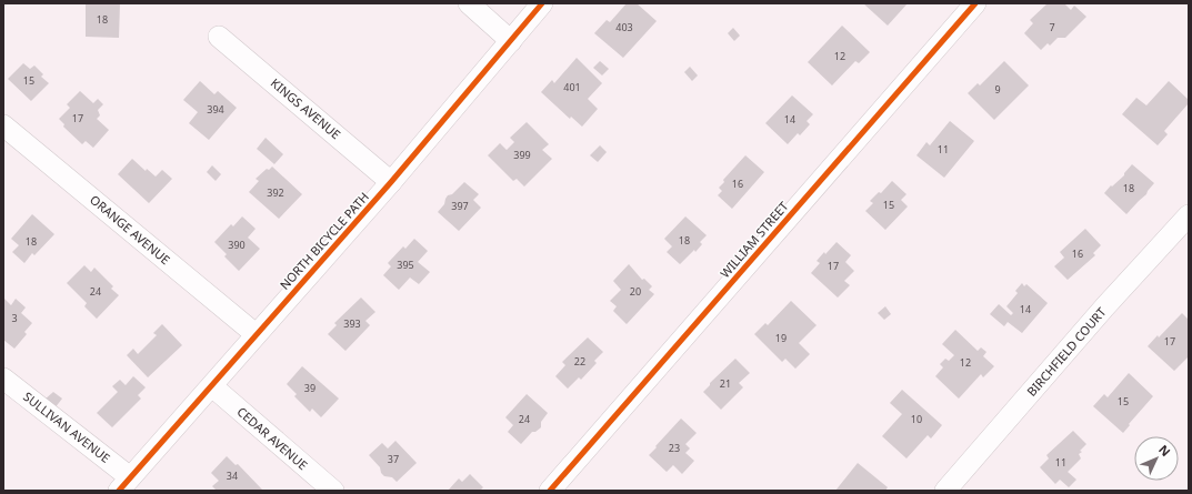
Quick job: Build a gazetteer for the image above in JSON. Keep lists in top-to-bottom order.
{
  "streets": {
    "street": [
      "KINGS AVENUE",
      "ORANGE AVENUE",
      "WILLIAM STREET",
      "NORTH BICYCLE PATH",
      "BIRCHFIELD COURT",
      "SULLIVAN AVENUE",
      "CEDAR AVENUE"
    ]
  },
  "crossings": [
    ["KINGS AVENUE", "NORTH BICYCLE PATH"],
    ["ORANGE AVENUE", "NORTH BICYCLE PATH"],
    ["NORTH BICYCLE PATH", "SULLIVAN AVENUE"],
    ["NORTH BICYCLE PATH", "CEDAR AVENUE"]
  ],
  "house_numbers": [
    "18",
    "403",
    "7",
    "12",
    "15",
    "401",
    "9",
    "394",
    "17",
    "14",
    "11",
    "399",
    "16",
    "18",
    "392",
    "15",
    "397",
    "18",
    "18",
    "390",
    "16",
    "395",
    "17",
    "24",
    "20",
    "14",
    "3",
    "393",
    "19",
    "17",
    "22",
    "12",
    "21",
    "39",
    "15",
    "24",
    "10",
    "23",
    "37",
    "11",
    "34"
  ],
  "north": "top right"
}
